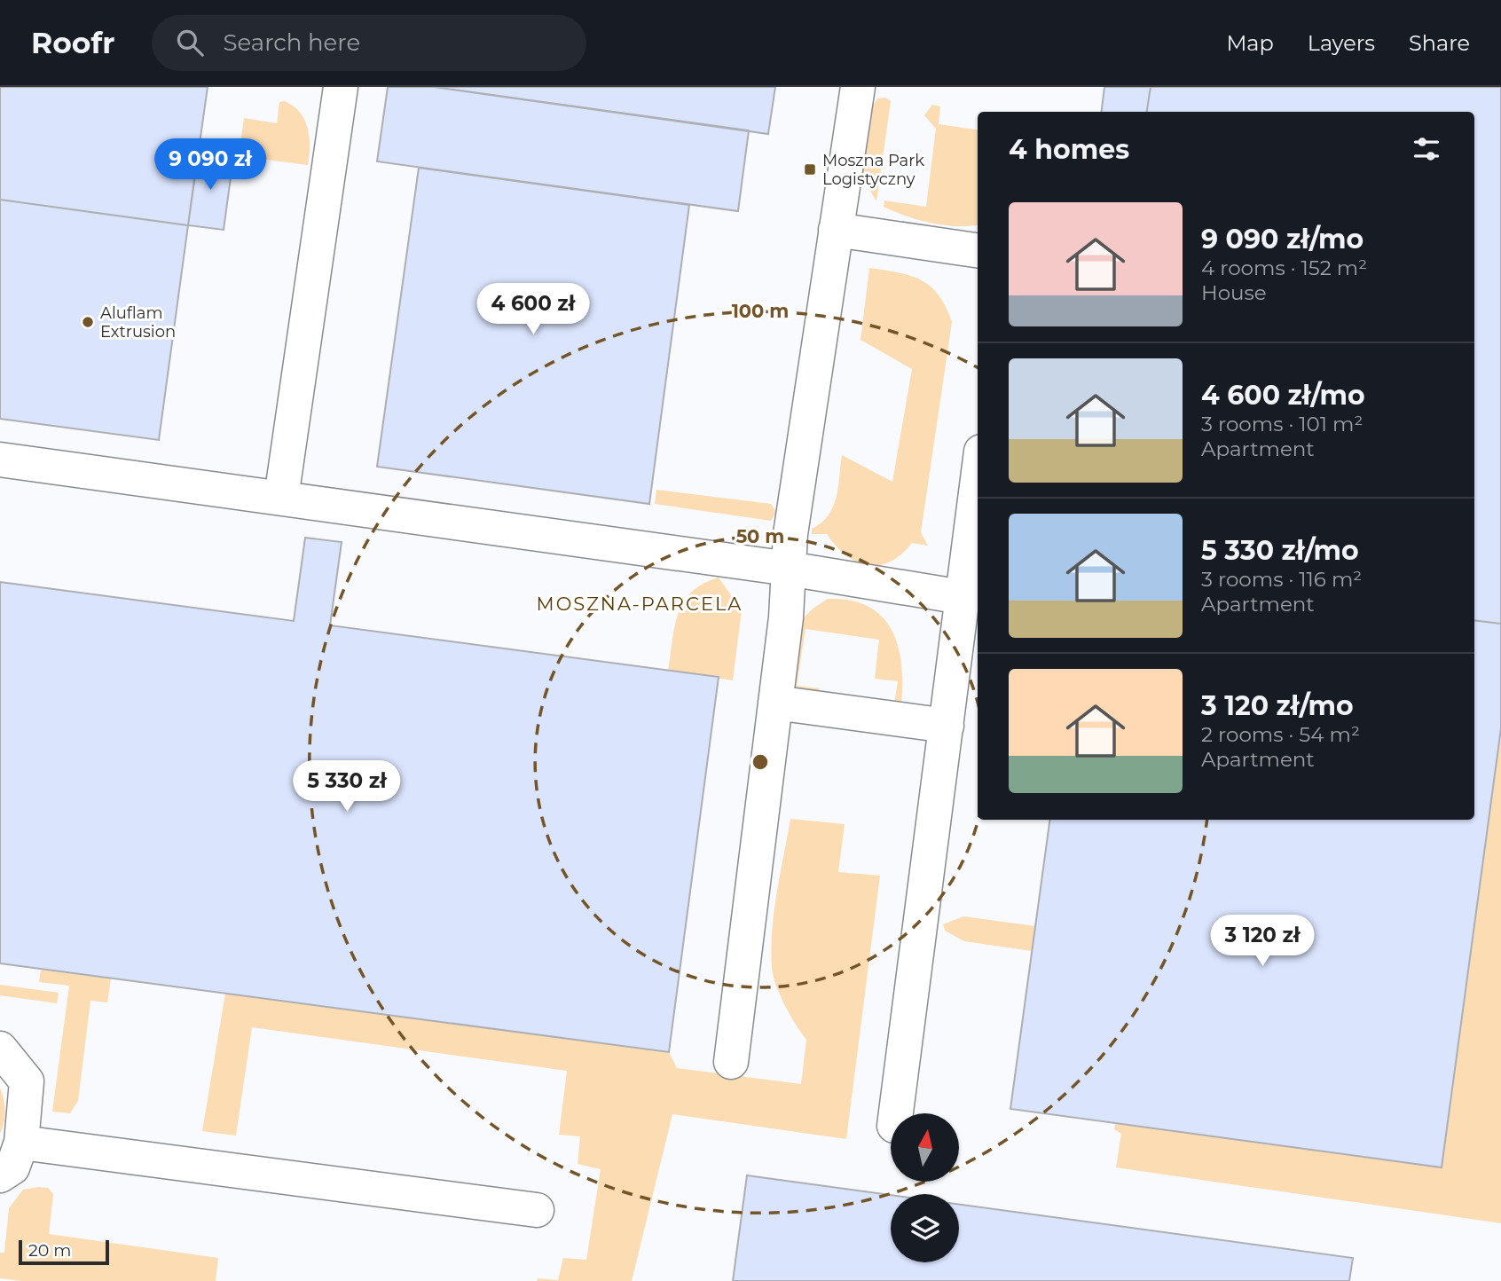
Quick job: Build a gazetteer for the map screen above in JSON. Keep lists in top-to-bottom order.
{
  "districts": ["MOSZNA-PARCELA"],
  "places": {
    "transit": ["Moszna Park Logistyczny"],
    "other": ["Aluflam Extrusion"]
  },
  "scale_bar": "20 m",
  "north": "top",
  "page": {
    "header": "Roofr",
    "search": "Search here",
    "nav": ["Map", "Layers", "Share"],
    "heading": "4 homes",
    "price": [
      "9 090 zł",
      "4 600 zł",
      "5 330 zł",
      "3 120 zł"
    ],
    "list": [
      {
        "name": "9 090 zł/mo",
        "note": "4 rooms · 152 m² · House"
      },
      {
        "name": "4 600 zł/mo",
        "note": "3 rooms · 101 m² · Apartment"
      },
      {
        "name": "5 330 zł/mo",
        "note": "3 rooms · 116 m² · Apartment"
      },
      {
        "name": "3 120 zł/mo",
        "note": "2 rooms · 54 m² · Apartment"
      }
    ],
    "scale": "20 m"
  },
  "rings": ["100 m", "50 m"]
}
